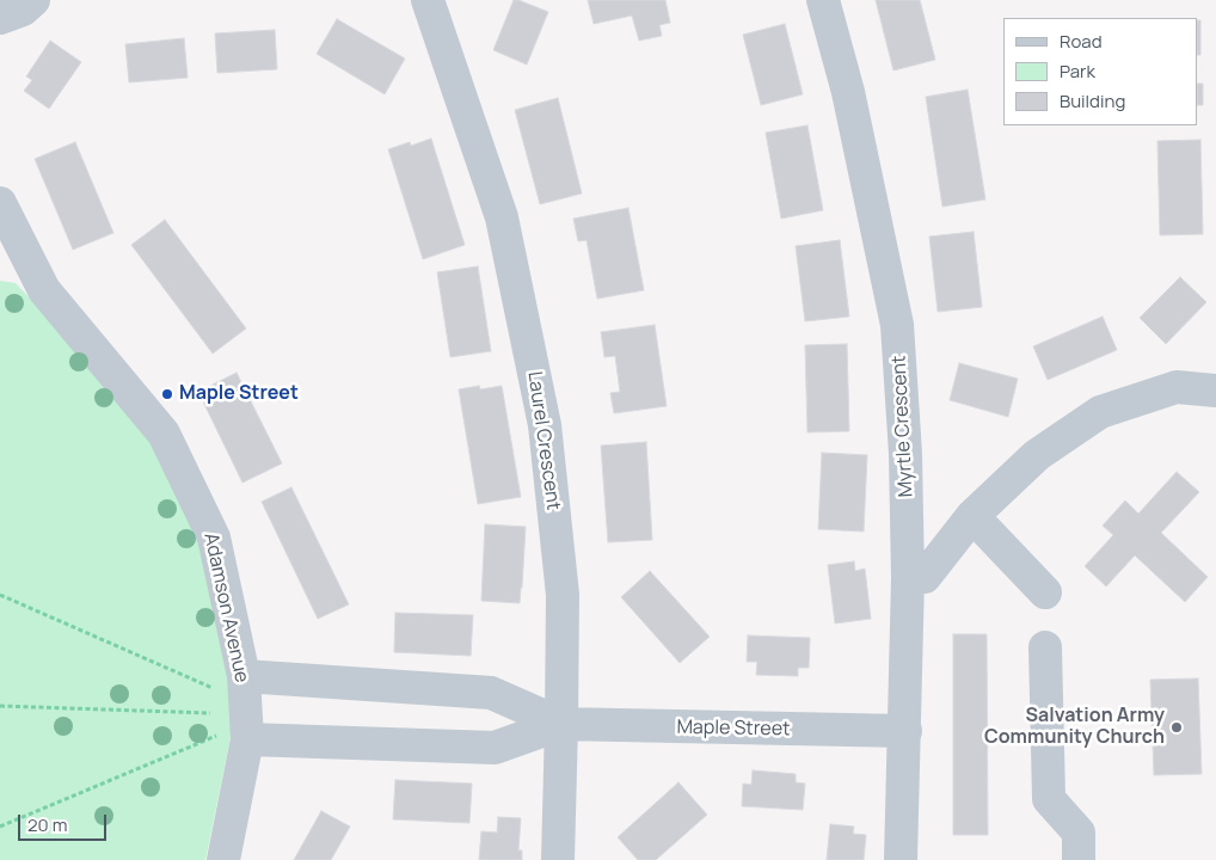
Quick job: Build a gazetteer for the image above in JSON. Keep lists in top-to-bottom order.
{
  "streets": {
    "street": [
      "Myrtle Crescent",
      "Laurel Crescent",
      "Adamson Avenue",
      "Maple Street"
    ]
  },
  "crossings": [
    ["Myrtle Crescent", "Maple Street"],
    ["Laurel Crescent", "Maple Street"],
    ["Adamson Avenue", "Maple Street"]
  ],
  "places": ["Maple Street", "Salvation Army Community Church"],
  "legend": ["Road", "Park", "Building"],
  "scale_bar": "20 m"
}
